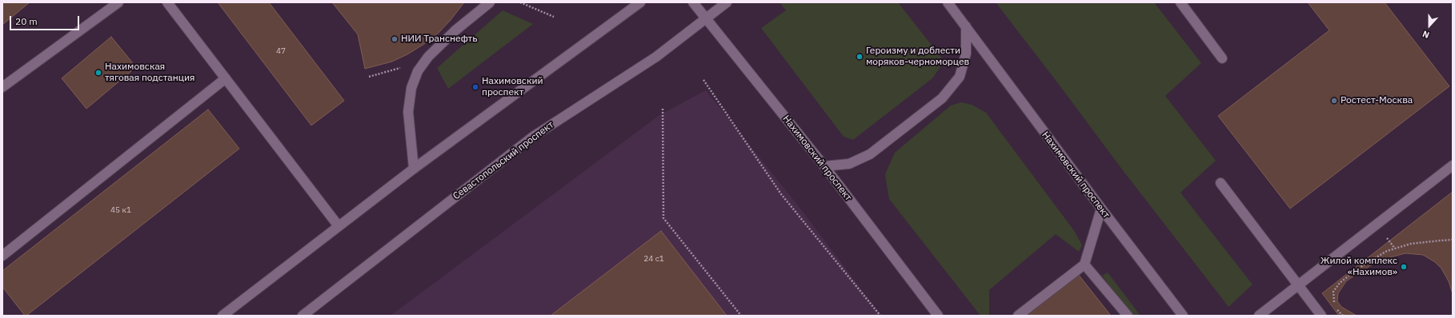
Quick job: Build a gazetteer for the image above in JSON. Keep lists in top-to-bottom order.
{
  "streets": {
    "main road": ["Нахимовский проспект", "Севастопольский проспект"]
  },
  "crossings": [
    ["Нахимовский проспект", "Севастопольский проспект"]
  ],
  "places": [
    "НИИ Транснефть",
    "Героизму и доблести моряков-черноморцев",
    "Нахимовская тяговая подстанция",
    "Нахимовский проспект",
    "Ростест-Москва",
    "Жилой комплекс «Нахимов»"
  ],
  "house_numbers": ["47", "45 к1", "24 с1"],
  "scale_bar": "20 m",
  "north": "bottom"
}
